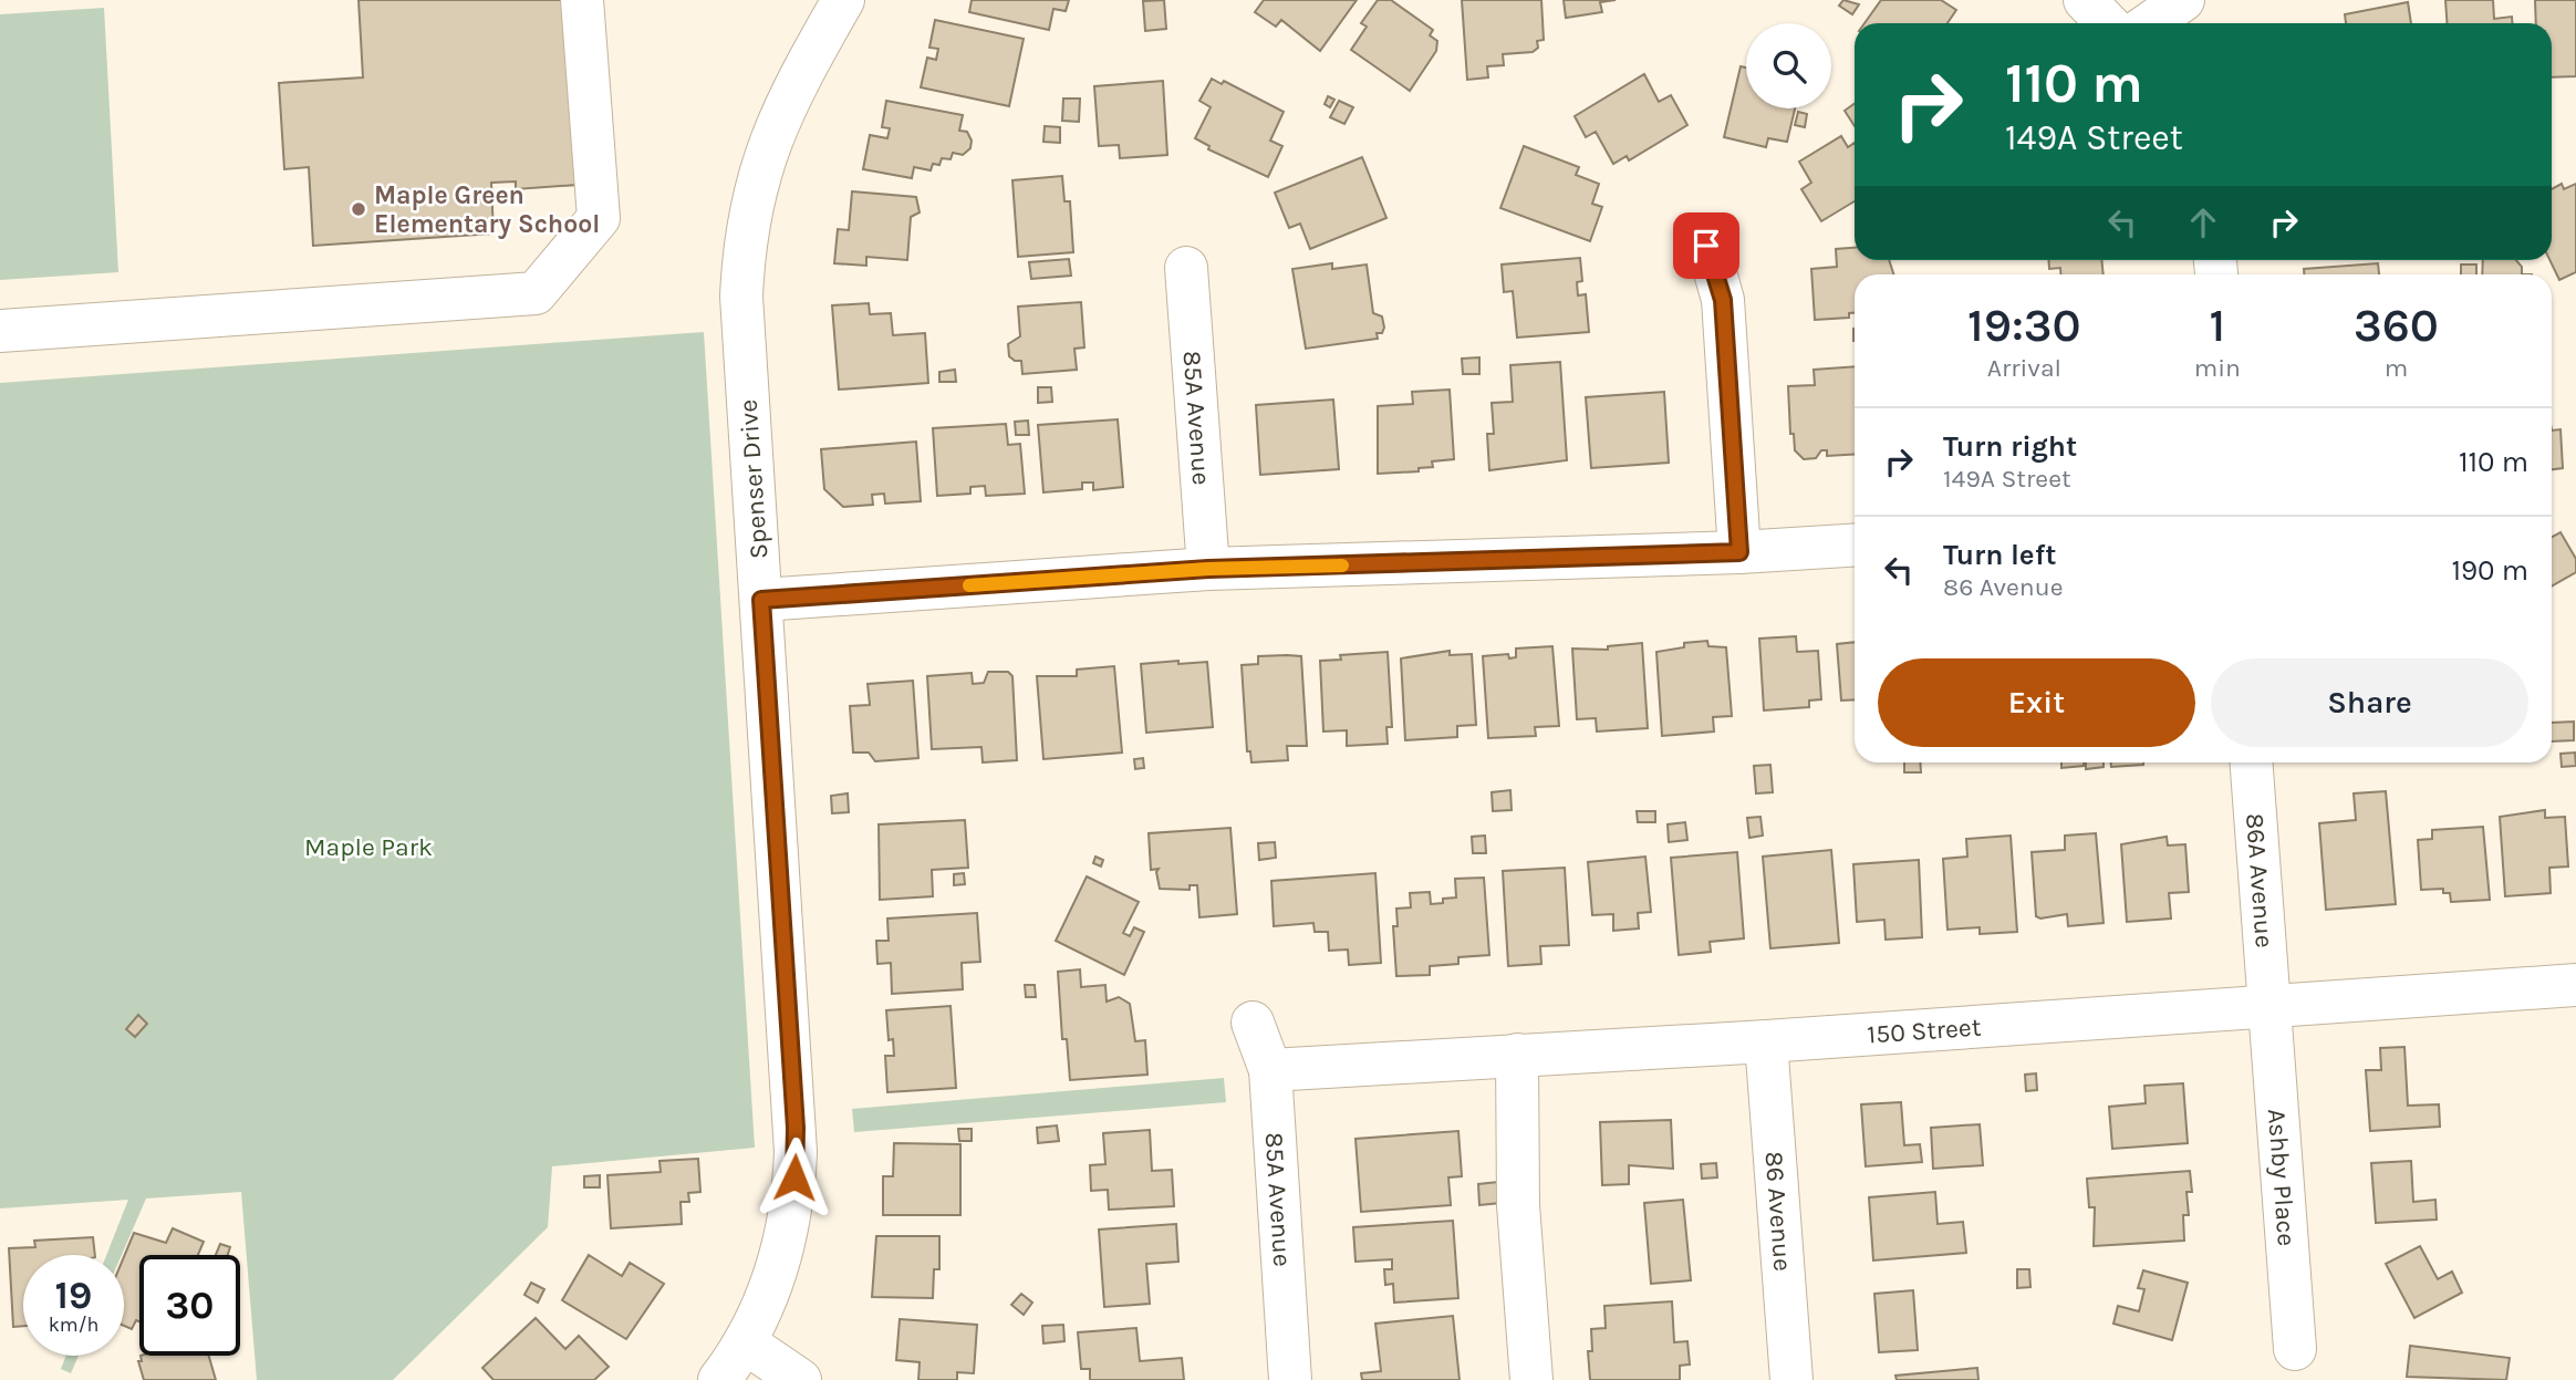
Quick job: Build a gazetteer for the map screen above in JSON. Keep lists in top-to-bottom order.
{
  "streets": {
    "street": [
      "85A Avenue",
      "Spenser Drive",
      "86A Avenue",
      "150 Street",
      "Ashby Place",
      "86 Avenue"
    ]
  },
  "crossings": [
    ["85A Avenue", "150 Street"],
    ["86A Avenue", "150 Street"],
    ["86A Avenue", "Ashby Place"],
    ["150 Street", "Ashby Place"],
    ["150 Street", "86 Avenue"]
  ],
  "parks": ["Maple Park"],
  "places": ["Maple Green Elementary School"],
  "page": {
    "turn": ["110 m", "149A Street"],
    "eta": [
      "19:30",
      "Arrival",
      "1",
      "min",
      "360",
      "m"
    ],
    "list": [
      {
        "name": "Turn right",
        "note": "149A Street",
        "value": "110 m"
      },
      {
        "name": "Turn left",
        "note": "86 Avenue",
        "value": "190 m"
      }
    ],
    "buttons": ["Exit", "Share"],
    "speed": "19 km/h",
    "limit": "30"
  }
}
